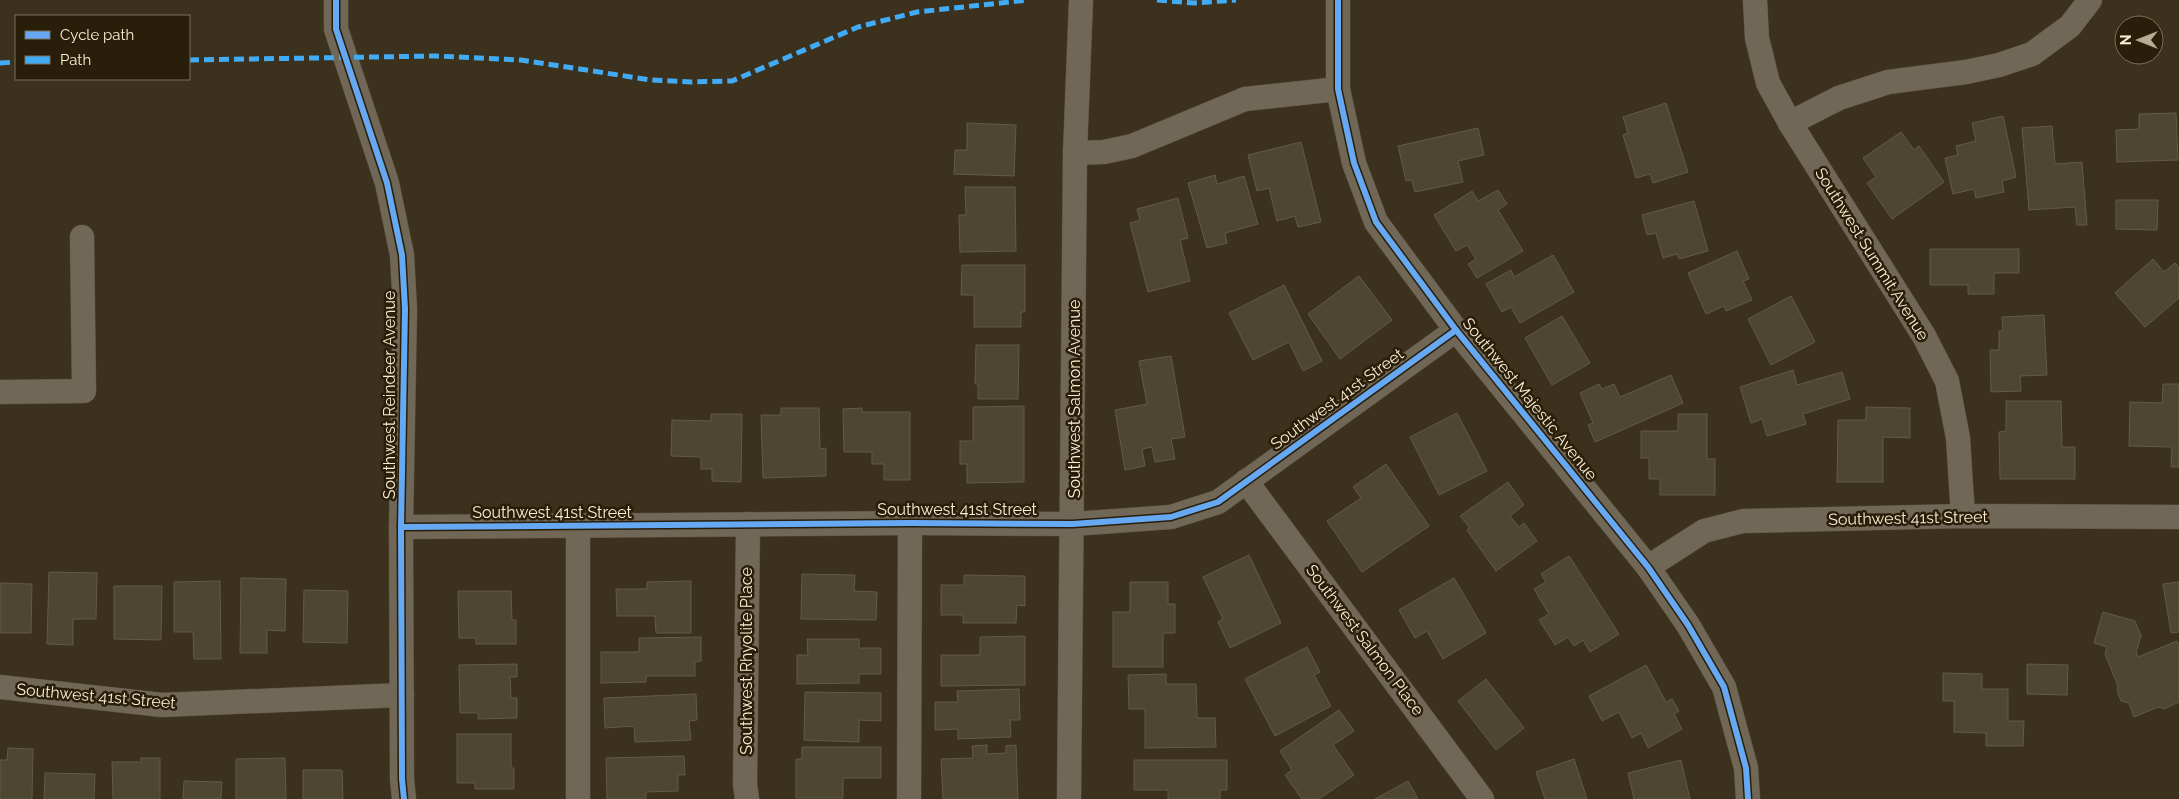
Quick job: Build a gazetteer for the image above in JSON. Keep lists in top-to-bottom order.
{
  "streets": {
    "street": [
      "Southwest Summit Avenue",
      "Southwest Reindeer Avenue",
      "Southwest Salmon Avenue",
      "Southwest 41st Street",
      "Southwest Majestic Avenue",
      "Southwest Salmon Place",
      "Southwest Rhyolite Place"
    ]
  },
  "crossings": [
    ["Southwest Summit Avenue", "Southwest 41st Street"],
    ["Southwest Reindeer Avenue", "Southwest 41st Street"],
    ["Southwest Salmon Avenue", "Southwest 41st Street"],
    ["Southwest 41st Street", "Southwest Majestic Avenue"],
    ["Southwest 41st Street", "Southwest Salmon Place"],
    ["Southwest 41st Street", "Southwest Rhyolite Place"]
  ],
  "legend": ["Cycle path", "Path"],
  "north": "left"
}
